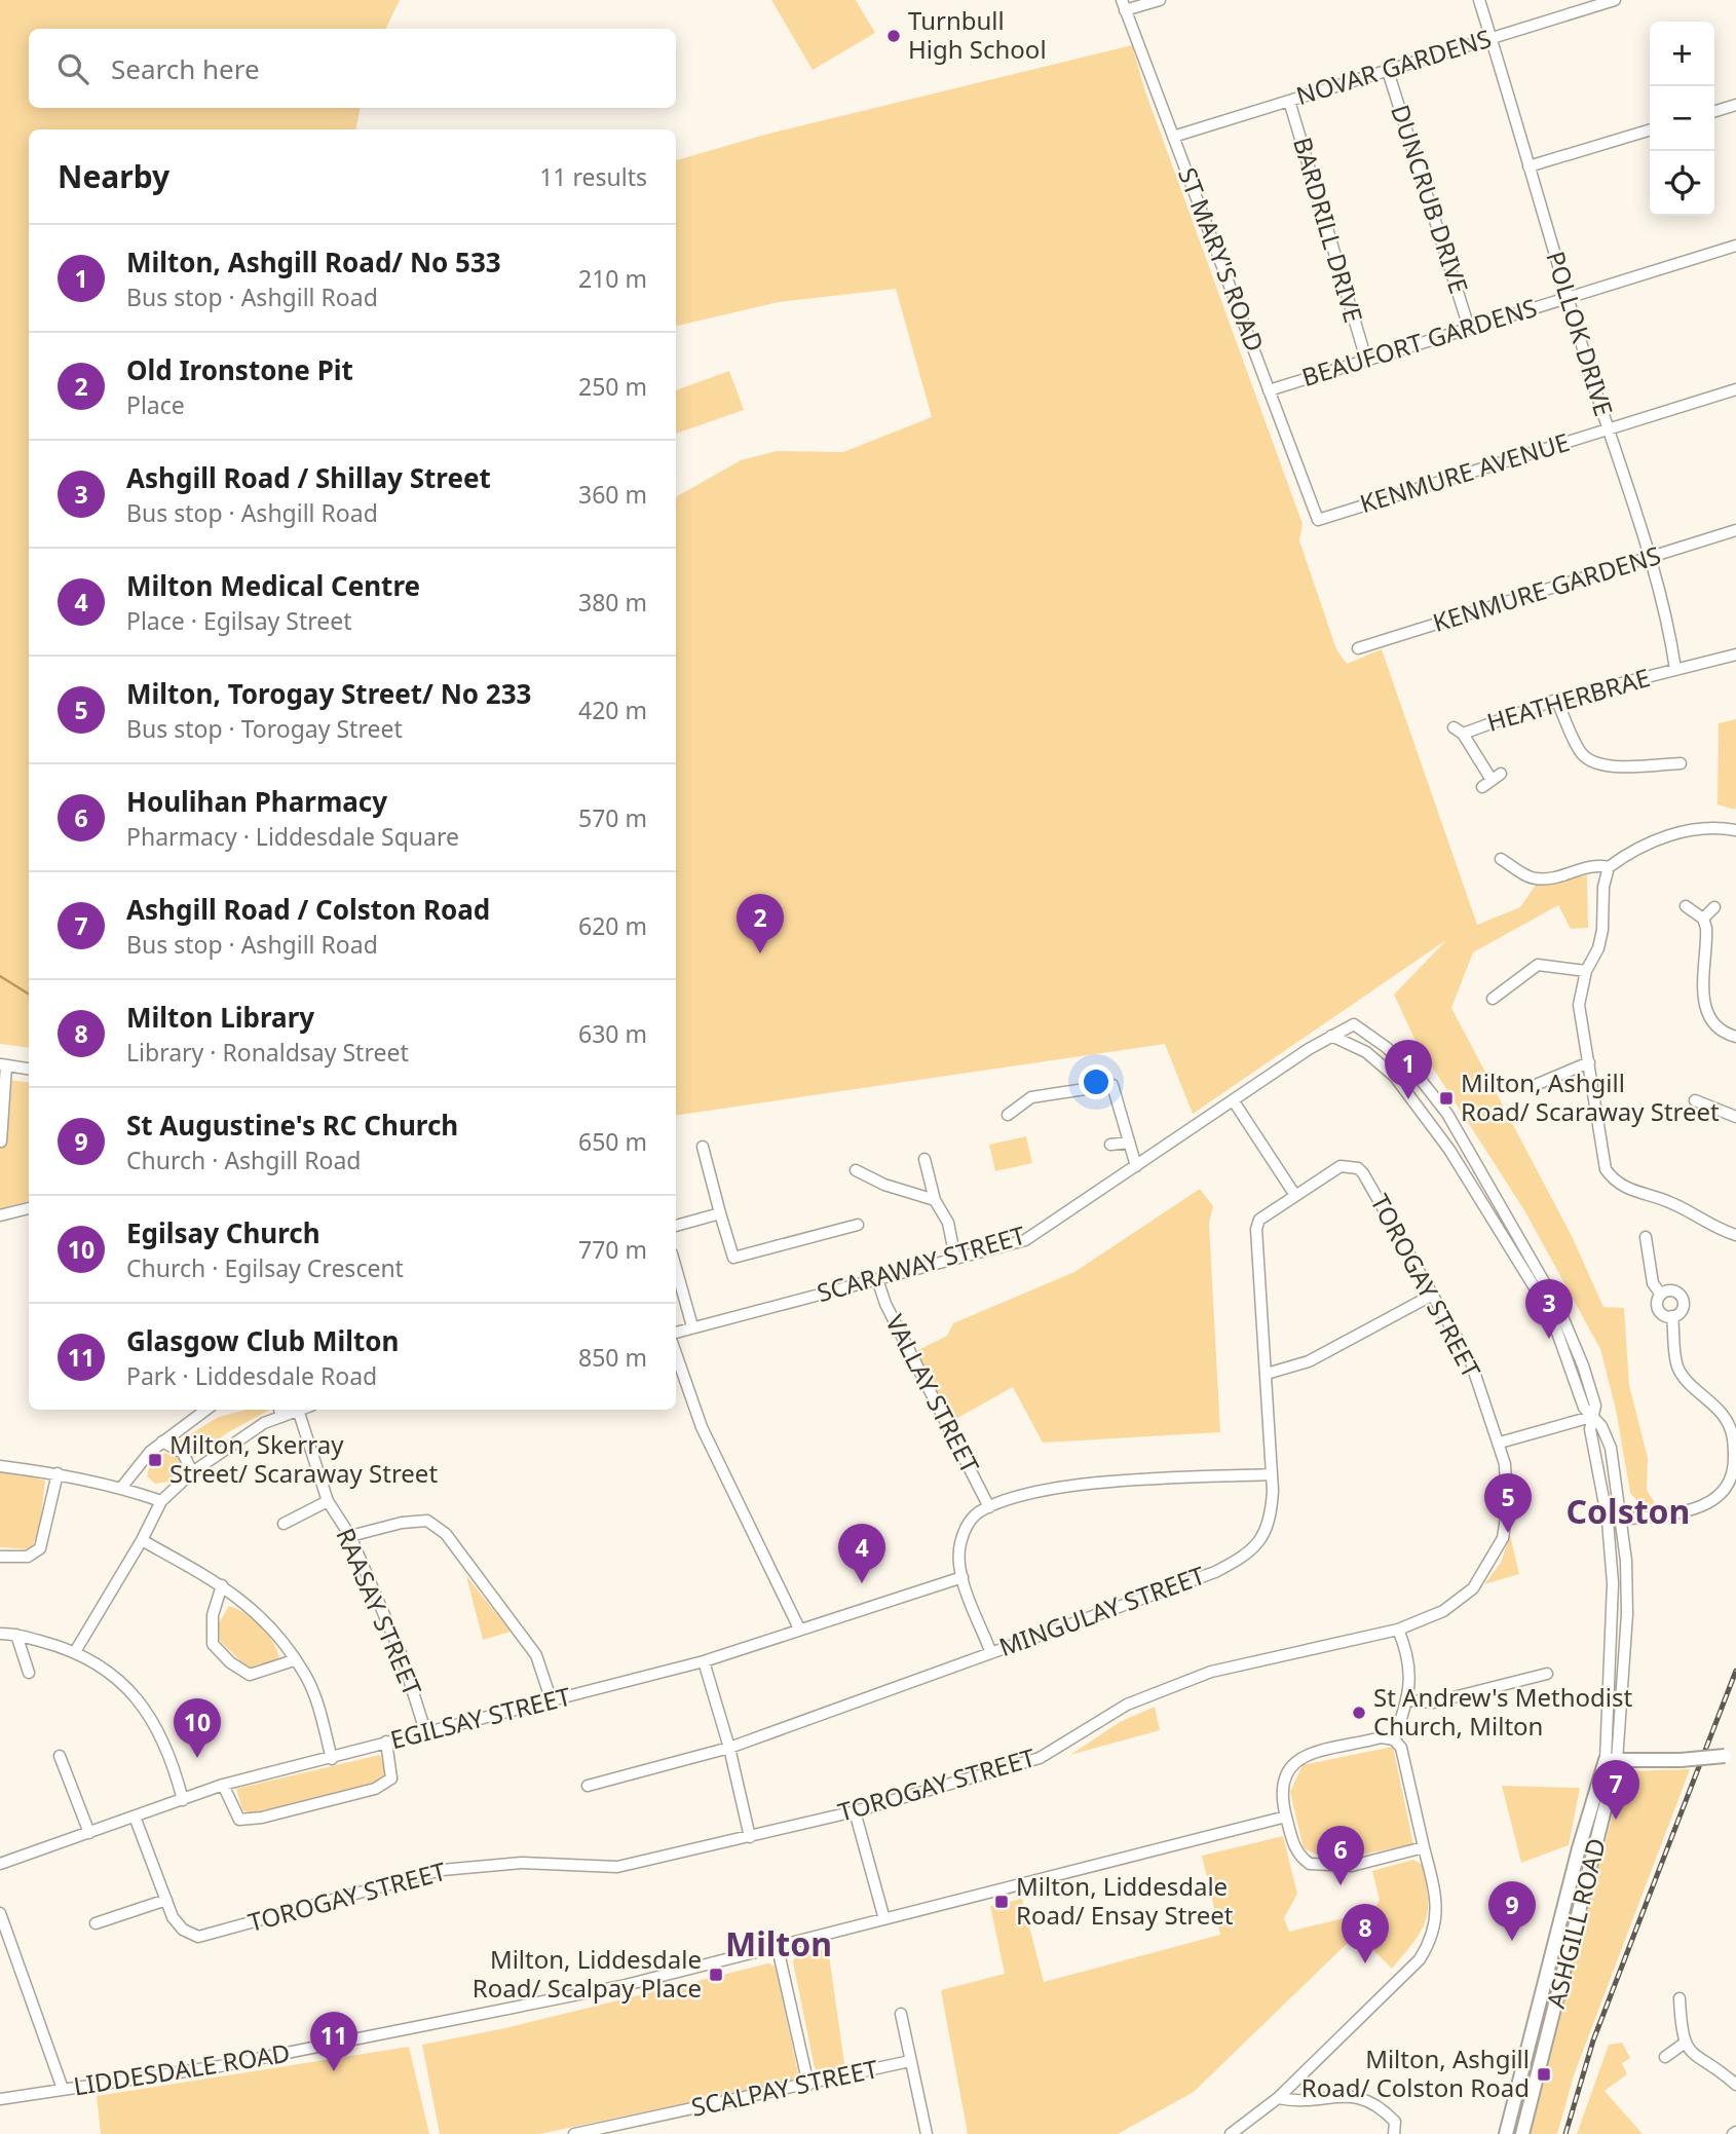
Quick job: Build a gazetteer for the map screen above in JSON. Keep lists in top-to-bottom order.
{
  "streets": {
    "street": [
      "NOVAR GARDENS",
      "DUNCRUB DRIVE",
      "BARDRILL DRIVE",
      "ST MARY'S ROAD",
      "POLLOK DRIVE",
      "BEAUFORT GARDENS",
      "KENMURE AVENUE",
      "KENMURE GARDENS",
      "HEATHERBRAE",
      "SCARAWAY STREET",
      "TOROGAY STREET",
      "VALLAY STREET",
      "RAASAY STREET",
      "MINGULAY STREET",
      "EGILSAY STREET",
      "ASHGILL ROAD",
      "LIDDESDALE ROAD",
      "SCALPAY STREET"
    ]
  },
  "crossings": [
    ["NOVAR GARDENS", "DUNCRUB DRIVE"],
    ["NOVAR GARDENS", "BARDRILL DRIVE"],
    ["NOVAR GARDENS", "ST MARY'S ROAD"],
    ["NOVAR GARDENS", "POLLOK DRIVE"],
    ["DUNCRUB DRIVE", "BEAUFORT GARDENS"],
    ["BARDRILL DRIVE", "BEAUFORT GARDENS"],
    ["ST MARY'S ROAD", "BEAUFORT GARDENS"],
    ["ST MARY'S ROAD", "KENMURE AVENUE"],
    ["POLLOK DRIVE", "BEAUFORT GARDENS"],
    ["POLLOK DRIVE", "KENMURE AVENUE"],
    ["POLLOK DRIVE", "KENMURE GARDENS"],
    ["POLLOK DRIVE", "HEATHERBRAE"],
    ["SCARAWAY STREET", "VALLAY STREET"],
    ["SCARAWAY STREET", "ASHGILL ROAD"],
    ["TOROGAY STREET", "MINGULAY STREET"],
    ["TOROGAY STREET", "EGILSAY STREET"],
    ["RAASAY STREET", "EGILSAY STREET"]
  ],
  "districts": ["Colston", "Milton"],
  "places": {
    "other": ["Turnbull High School", "St Andrew's Methodist Church, Milton"],
    "transit": [
      "Milton, Ashgill Road/ Scaraway Street",
      "Milton, Skerray Street/ Scaraway Street",
      "Milton, Liddesdale Road/ Ensay Street",
      "Milton, Liddesdale Road/ Scalpay Place",
      "Milton, Ashgill Road/ Colston Road"
    ]
  },
  "page": {
    "map_buttons": ["+", "−"],
    "search": "Search here",
    "heading": ["Nearby", "11 results"],
    "list": [
      {
        "mark": "1",
        "name": "Milton, Ashgill Road/ No 533",
        "note": "Bus stop · Ashgill Road",
        "value": "210 m"
      },
      {
        "mark": "2",
        "name": "Old Ironstone Pit",
        "note": "Place",
        "value": "250 m"
      },
      {
        "mark": "3",
        "name": "Ashgill Road / Shillay Street",
        "note": "Bus stop · Ashgill Road",
        "value": "360 m"
      },
      {
        "mark": "4",
        "name": "Milton Medical Centre",
        "note": "Place · Egilsay Street",
        "value": "380 m"
      },
      {
        "mark": "5",
        "name": "Milton, Torogay Street/ No 233",
        "note": "Bus stop · Torogay Street",
        "value": "420 m"
      },
      {
        "mark": "6",
        "name": "Houlihan Pharmacy",
        "note": "Pharmacy · Liddesdale Square",
        "value": "570 m"
      },
      {
        "mark": "7",
        "name": "Ashgill Road / Colston Road",
        "note": "Bus stop · Ashgill Road",
        "value": "620 m"
      },
      {
        "mark": "8",
        "name": "Milton Library",
        "note": "Library · Ronaldsay Street",
        "value": "630 m"
      },
      {
        "mark": "9",
        "name": "St Augustine's RC Church",
        "note": "Church · Ashgill Road",
        "value": "650 m"
      },
      {
        "mark": "10",
        "name": "Egilsay Church",
        "note": "Church · Egilsay Crescent",
        "value": "770 m"
      },
      {
        "mark": "11",
        "name": "Glasgow Club Milton",
        "note": "Park · Liddesdale Road",
        "value": "850 m"
      }
    ],
    "pins": [
      "2",
      "1",
      "3",
      "5",
      "4",
      "10",
      "7",
      "6",
      "9",
      "8",
      "11"
    ]
  }
}
